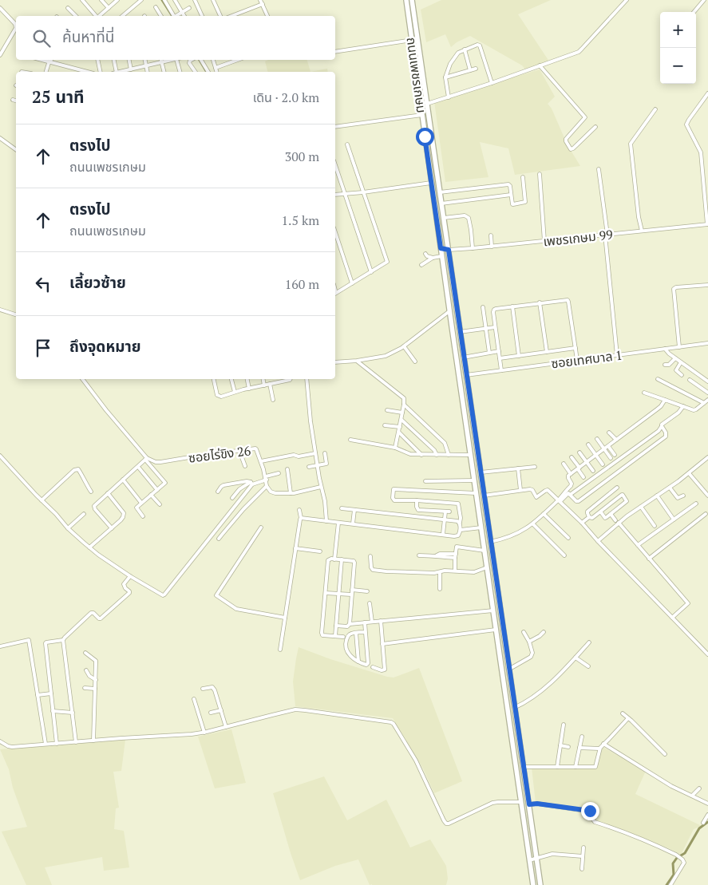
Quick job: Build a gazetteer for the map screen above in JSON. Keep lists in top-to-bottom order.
{
  "streets": {
    "main road": ["ถนนเพชรเกษม"],
    "street": ["เพชรเกษม 99", "ซอยเทศบาล 1", "ซอยไร่ขิง 26"]
  },
  "crossings": [
    ["ถนนเพชรเกษม", "เพชรเกษม 99"],
    ["ถนนเพชรเกษม", "ซอยเทศบาล 1"]
  ],
  "page": {
    "map_buttons": ["+", "−"],
    "search": "ค้นหาที่นี่",
    "heading": ["25 นาที", "เดิน · 2.0 km"],
    "list": [
      ["ตรงไป", "ถนนเพชรเกษม", "300 m"],
      ["ตรงไป", "ถนนเพชรเกษม", "1.5 km"],
      ["เลี้ยวซ้าย", "160 m"],
      "ถึงจุดหมาย"
    ]
  }
}
